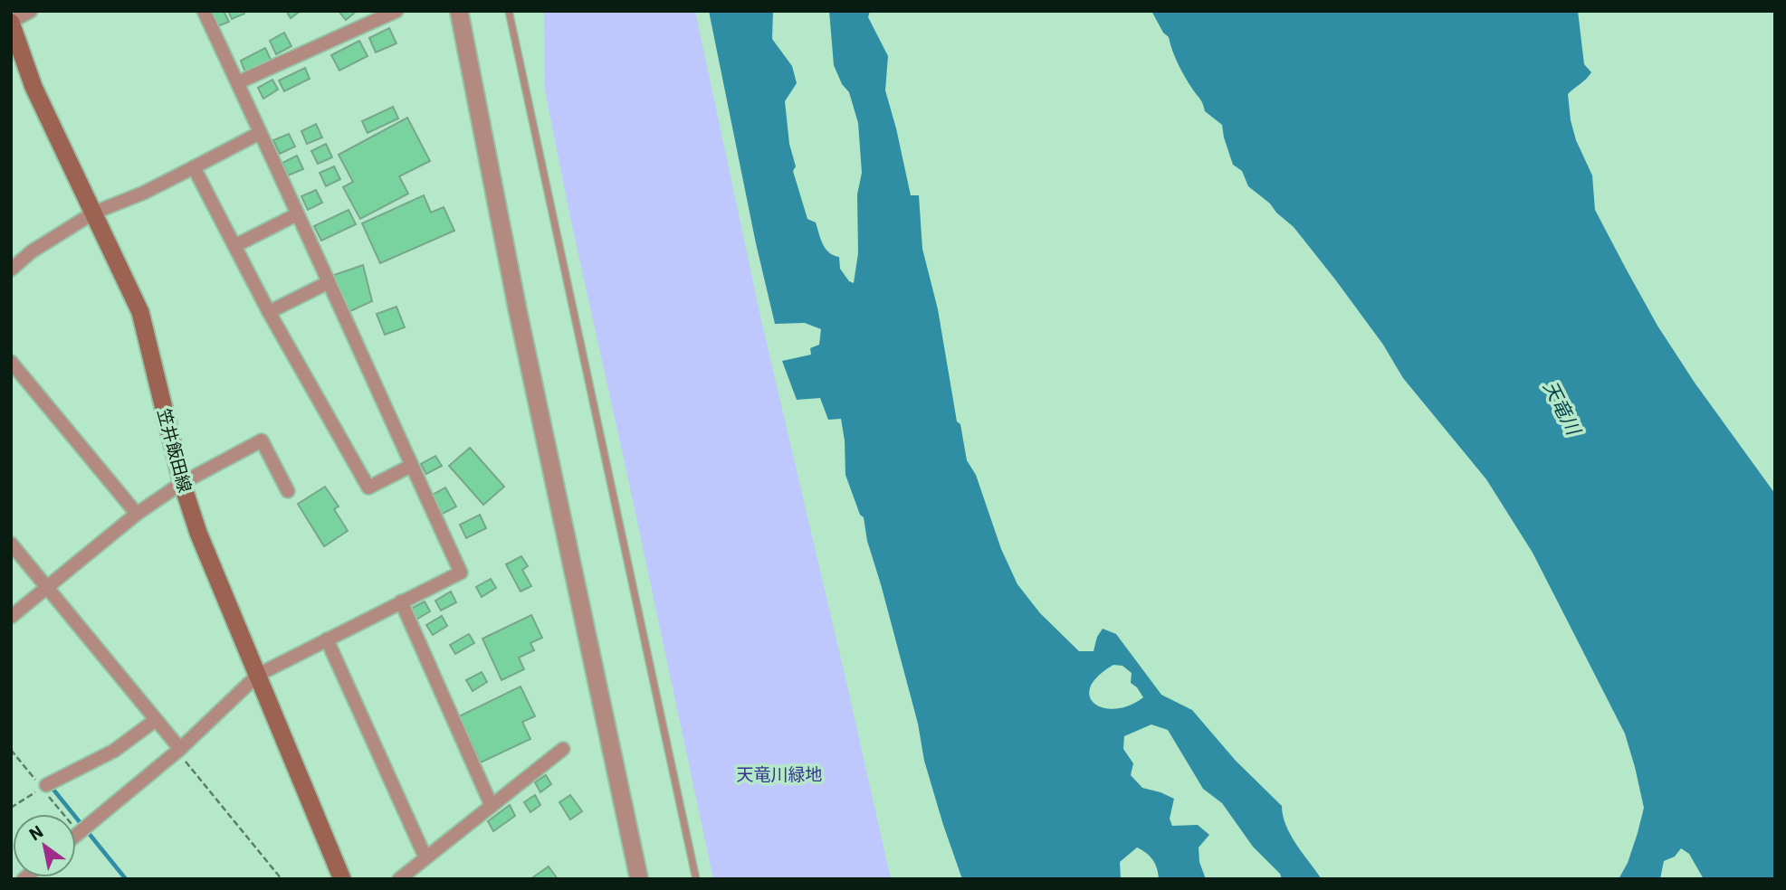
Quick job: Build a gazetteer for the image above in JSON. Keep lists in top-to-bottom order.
{
  "streets": {
    "main road": ["笠井飯田線"]
  },
  "water": ["天竜川"],
  "parks": ["天竜川緑地"],
  "north": "top left"
}
